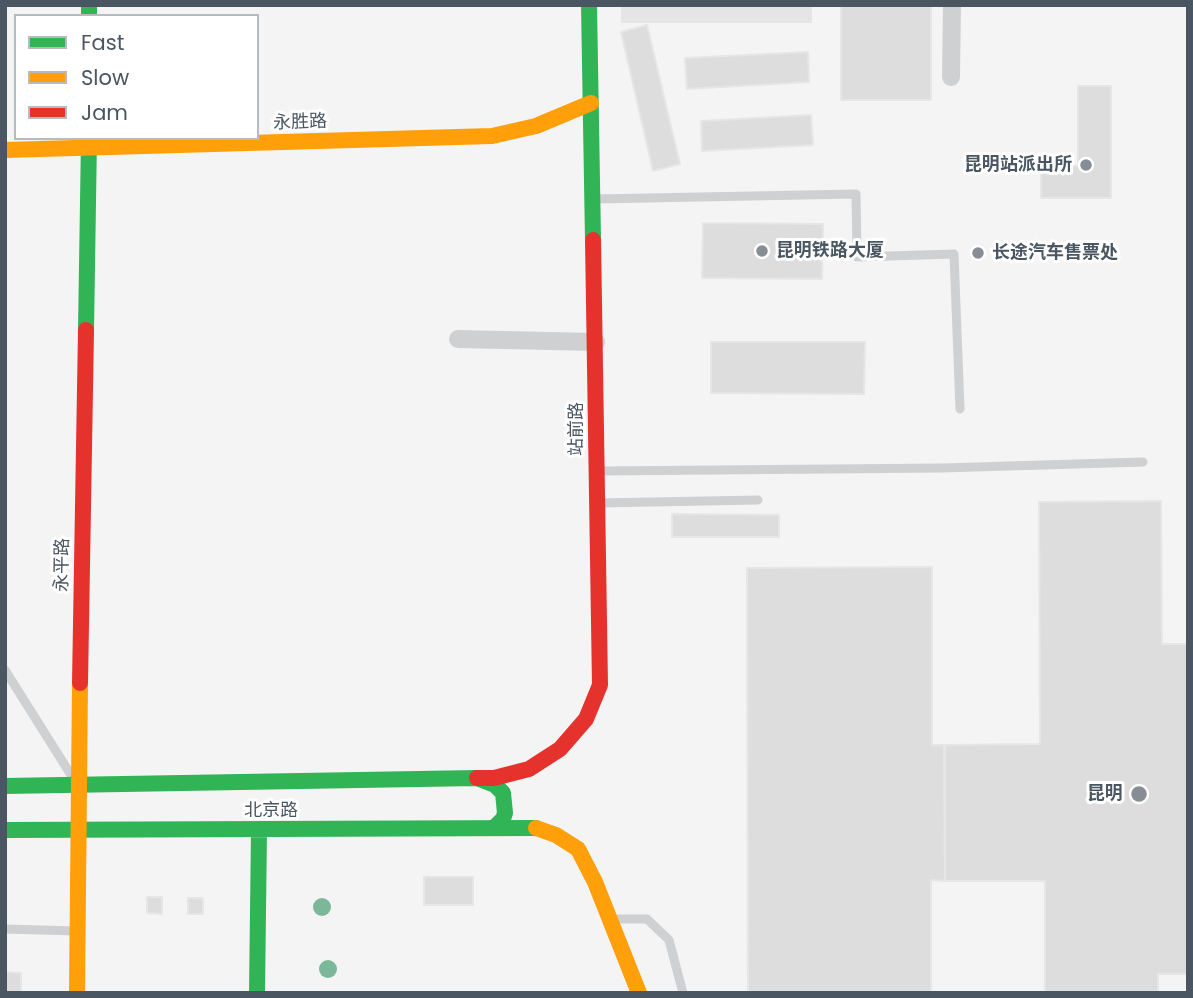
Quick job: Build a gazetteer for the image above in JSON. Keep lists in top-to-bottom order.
{
  "streets": {
    "street": [
      "永胜路",
      "站前路",
      "永平路",
      "北京路"
    ]
  },
  "crossings": [
    ["永胜路", "站前路"],
    ["永胜路", "永平路"],
    ["站前路", "北京路"],
    ["永平路", "北京路"]
  ],
  "places": [
    "昆明站派出所",
    "昆明铁路大厦",
    "长途汽车售票处",
    "昆明"
  ],
  "legend": ["Fast", "Slow", "Jam"]
}
